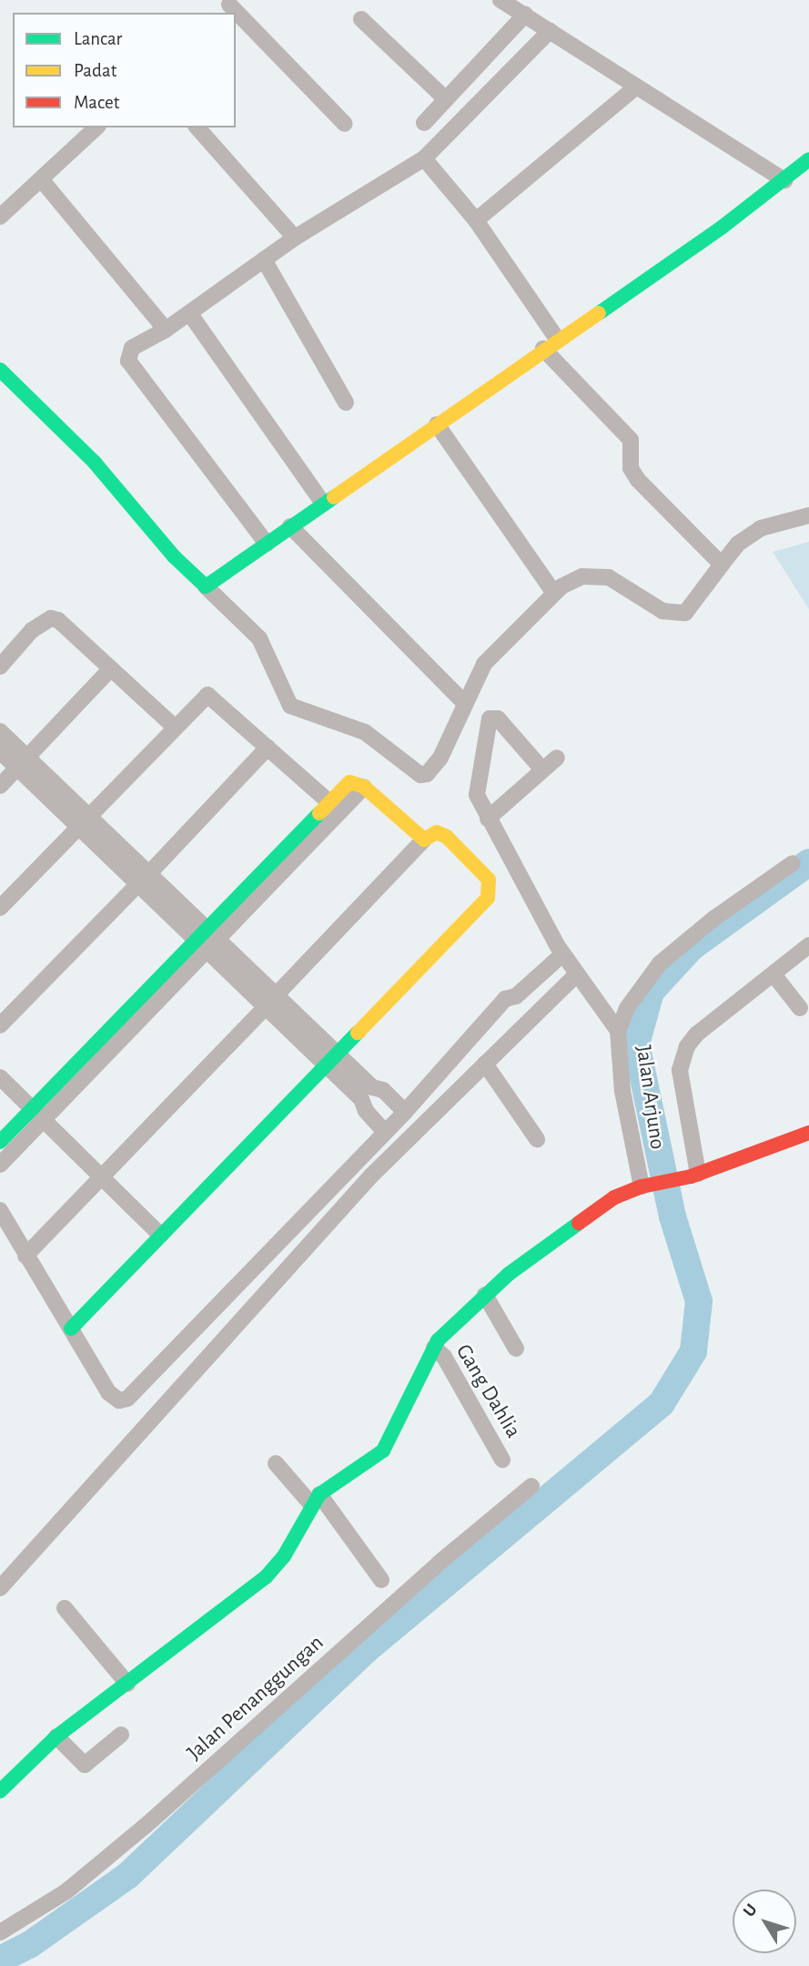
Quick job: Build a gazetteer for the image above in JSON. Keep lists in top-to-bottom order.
{
  "streets": {
    "street": ["Jalan Arjuno", "Gang Dahlia", "Jalan Penanggungan"]
  },
  "legend": ["Lancar", "Padat", "Macet"],
  "north": "top left"
}
